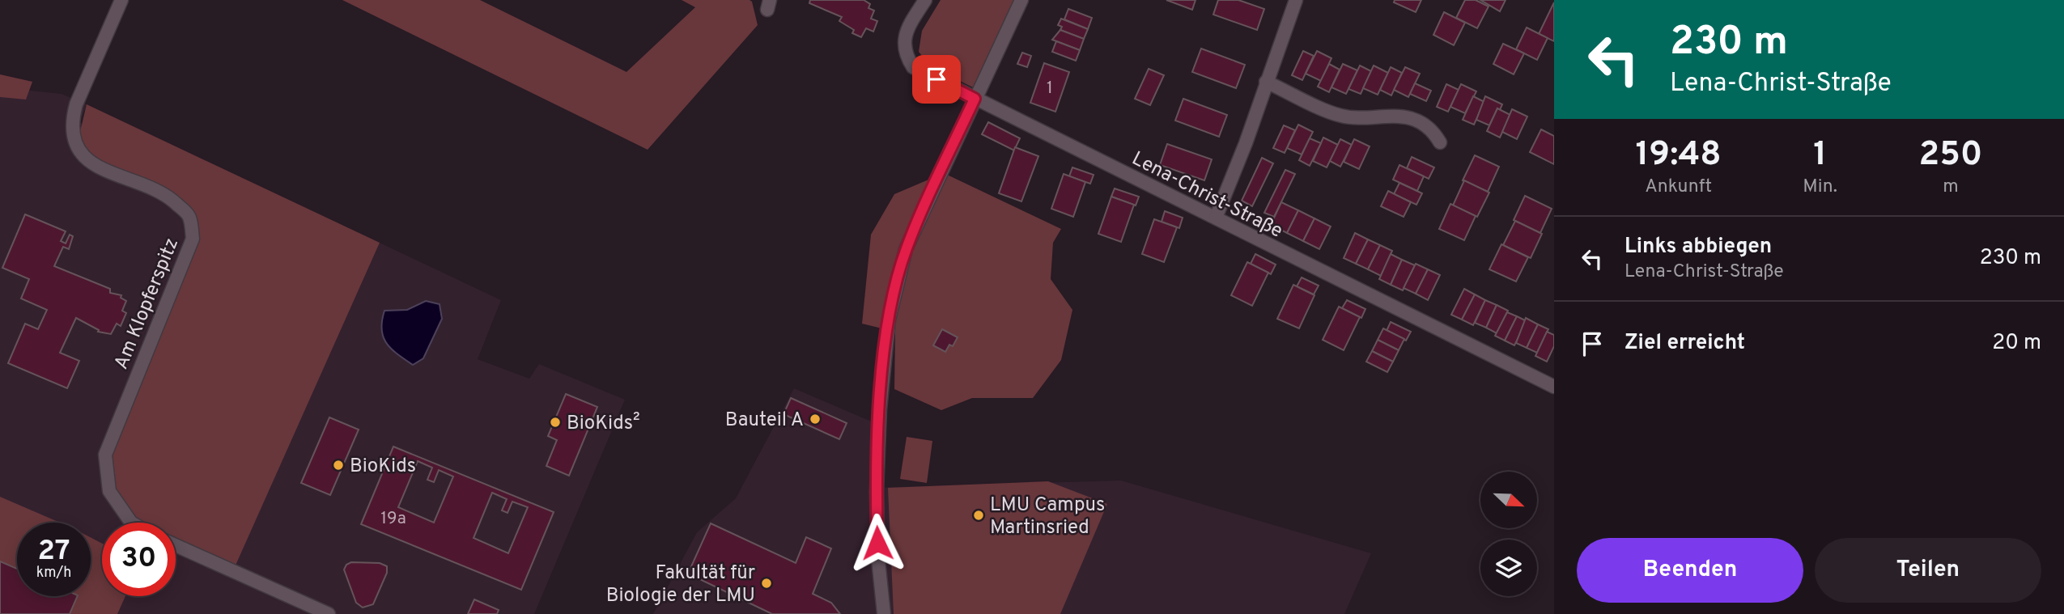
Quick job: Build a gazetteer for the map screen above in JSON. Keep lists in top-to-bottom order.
{
  "streets": {
    "street": ["Lena-Christ-Straße", "Am Klopferspitz"]
  },
  "places": [
    "Bauteil A",
    "BioKids²",
    "BioKids",
    "LMU Campus Martinsried",
    "Fakultät für Biologie der LMU"
  ],
  "house_numbers": ["1", "19a"],
  "north": "bottom right",
  "page": {
    "turn": ["230 m", "Lena-Christ-Straße"],
    "eta": [
      "19:48",
      "Ankunft",
      "1",
      "Min.",
      "250",
      "m"
    ],
    "list": [
      {
        "name": "Links abbiegen",
        "note": "Lena-Christ-Straße",
        "value": "230 m"
      },
      {
        "name": "Ziel erreicht",
        "value": "20 m"
      }
    ],
    "speed": "27 km/h",
    "limit": "30",
    "buttons": ["Beenden", "Teilen"]
  }
}
